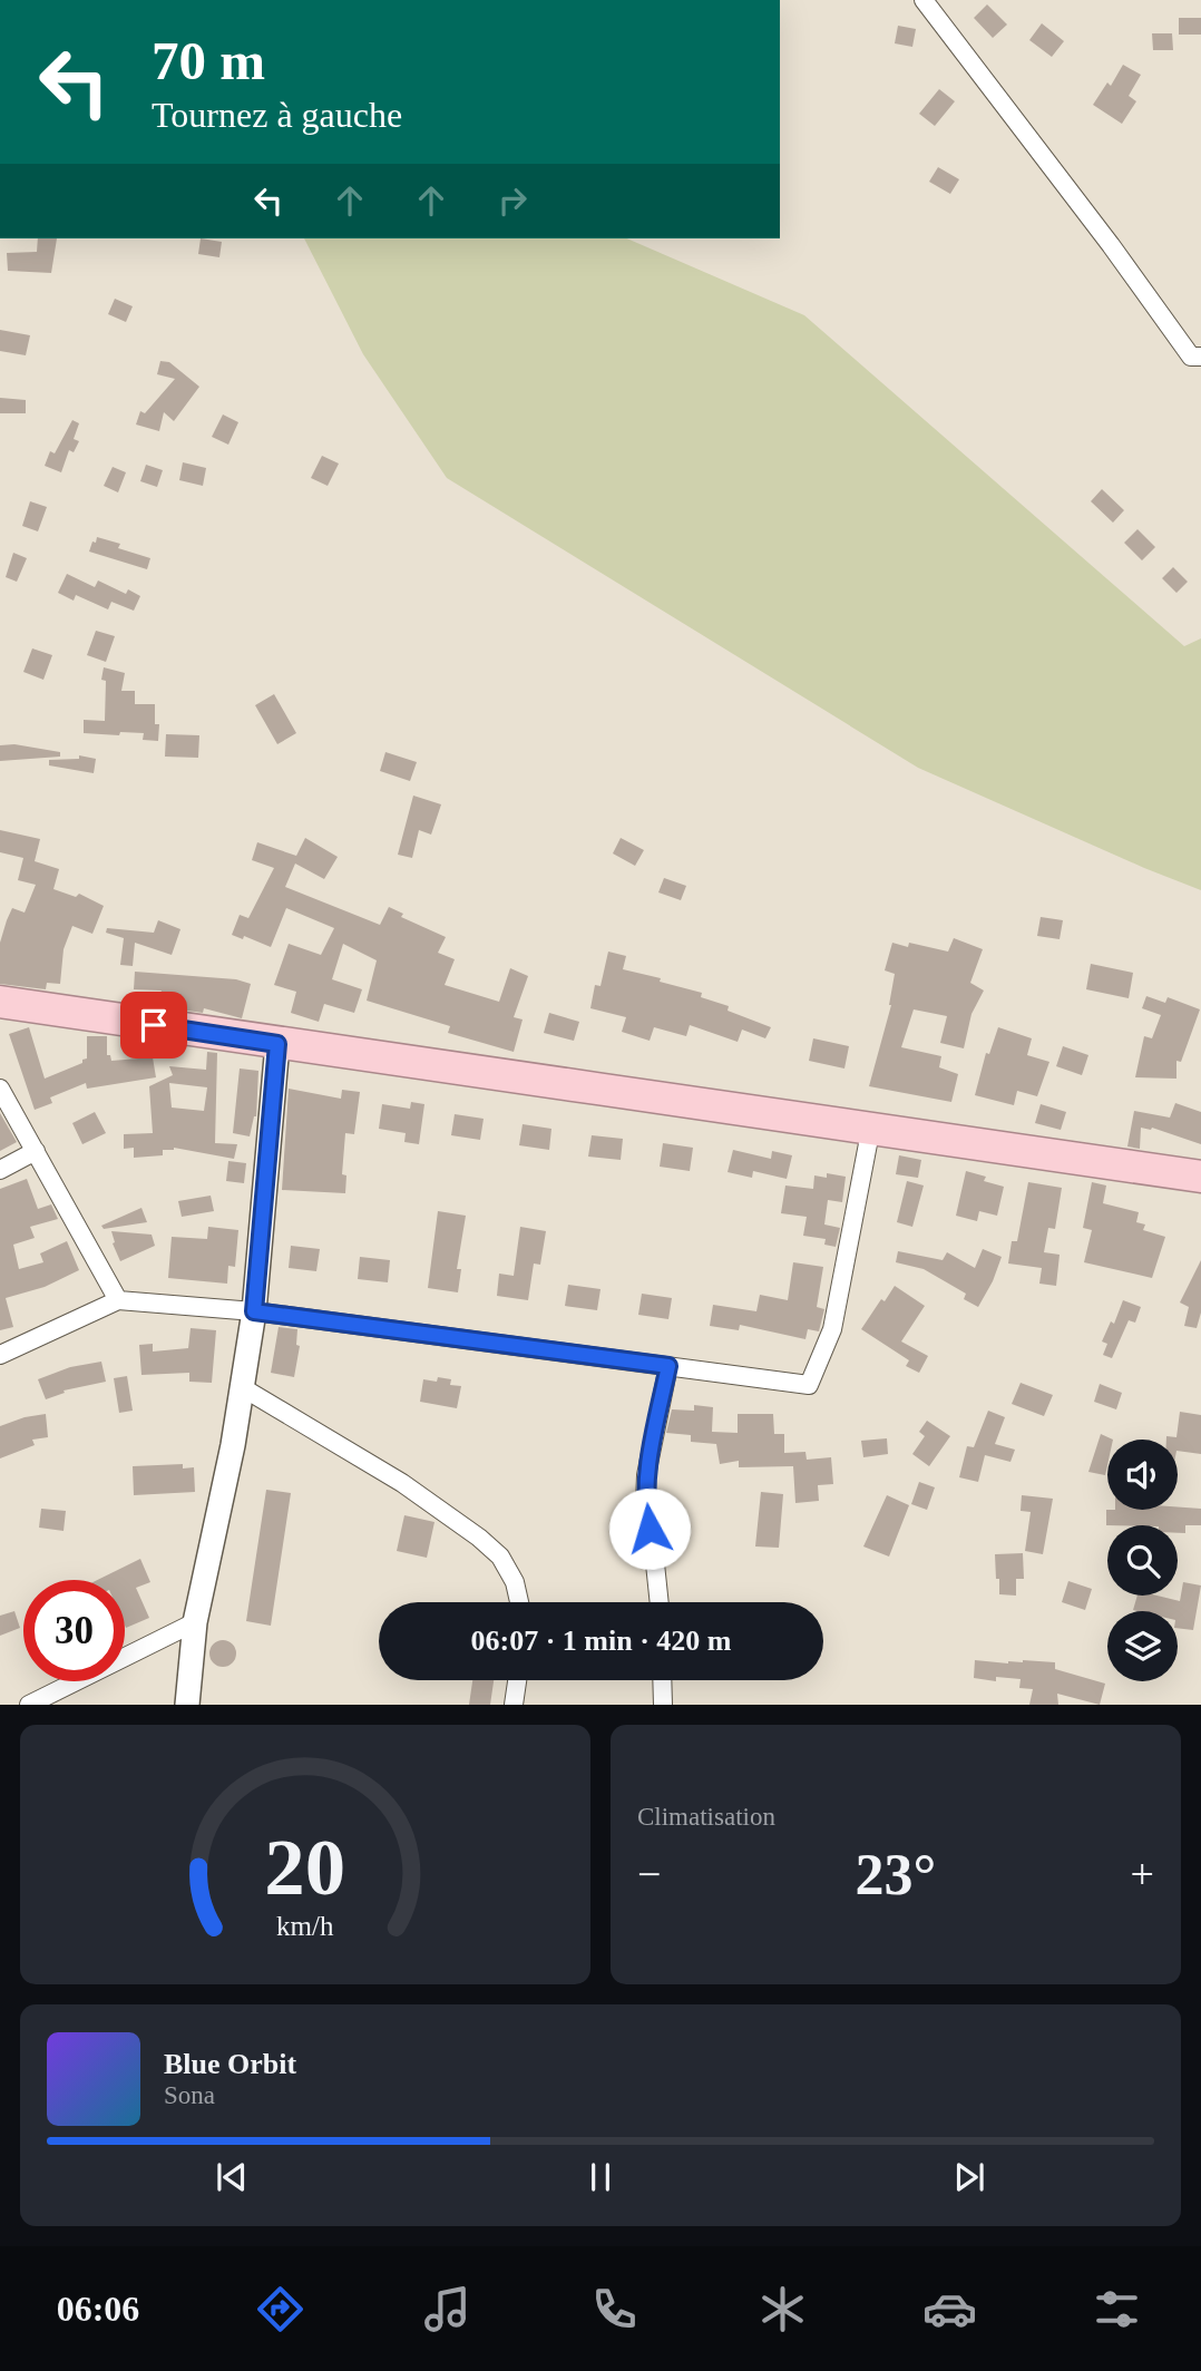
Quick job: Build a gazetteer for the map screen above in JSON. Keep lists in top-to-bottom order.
{
  "page": {
    "turn": ["70 m", "Tournez à gauche"],
    "limit": "30",
    "trip": "06:07 · 1 min · 420 m",
    "tile": "Climatisation",
    "heat": ["−", "23°", "+"],
    "song": ["Blue Orbit", "Sona"],
    "tabs": "06:06",
    "gauge": ["20", "km/h"]
  }
}
